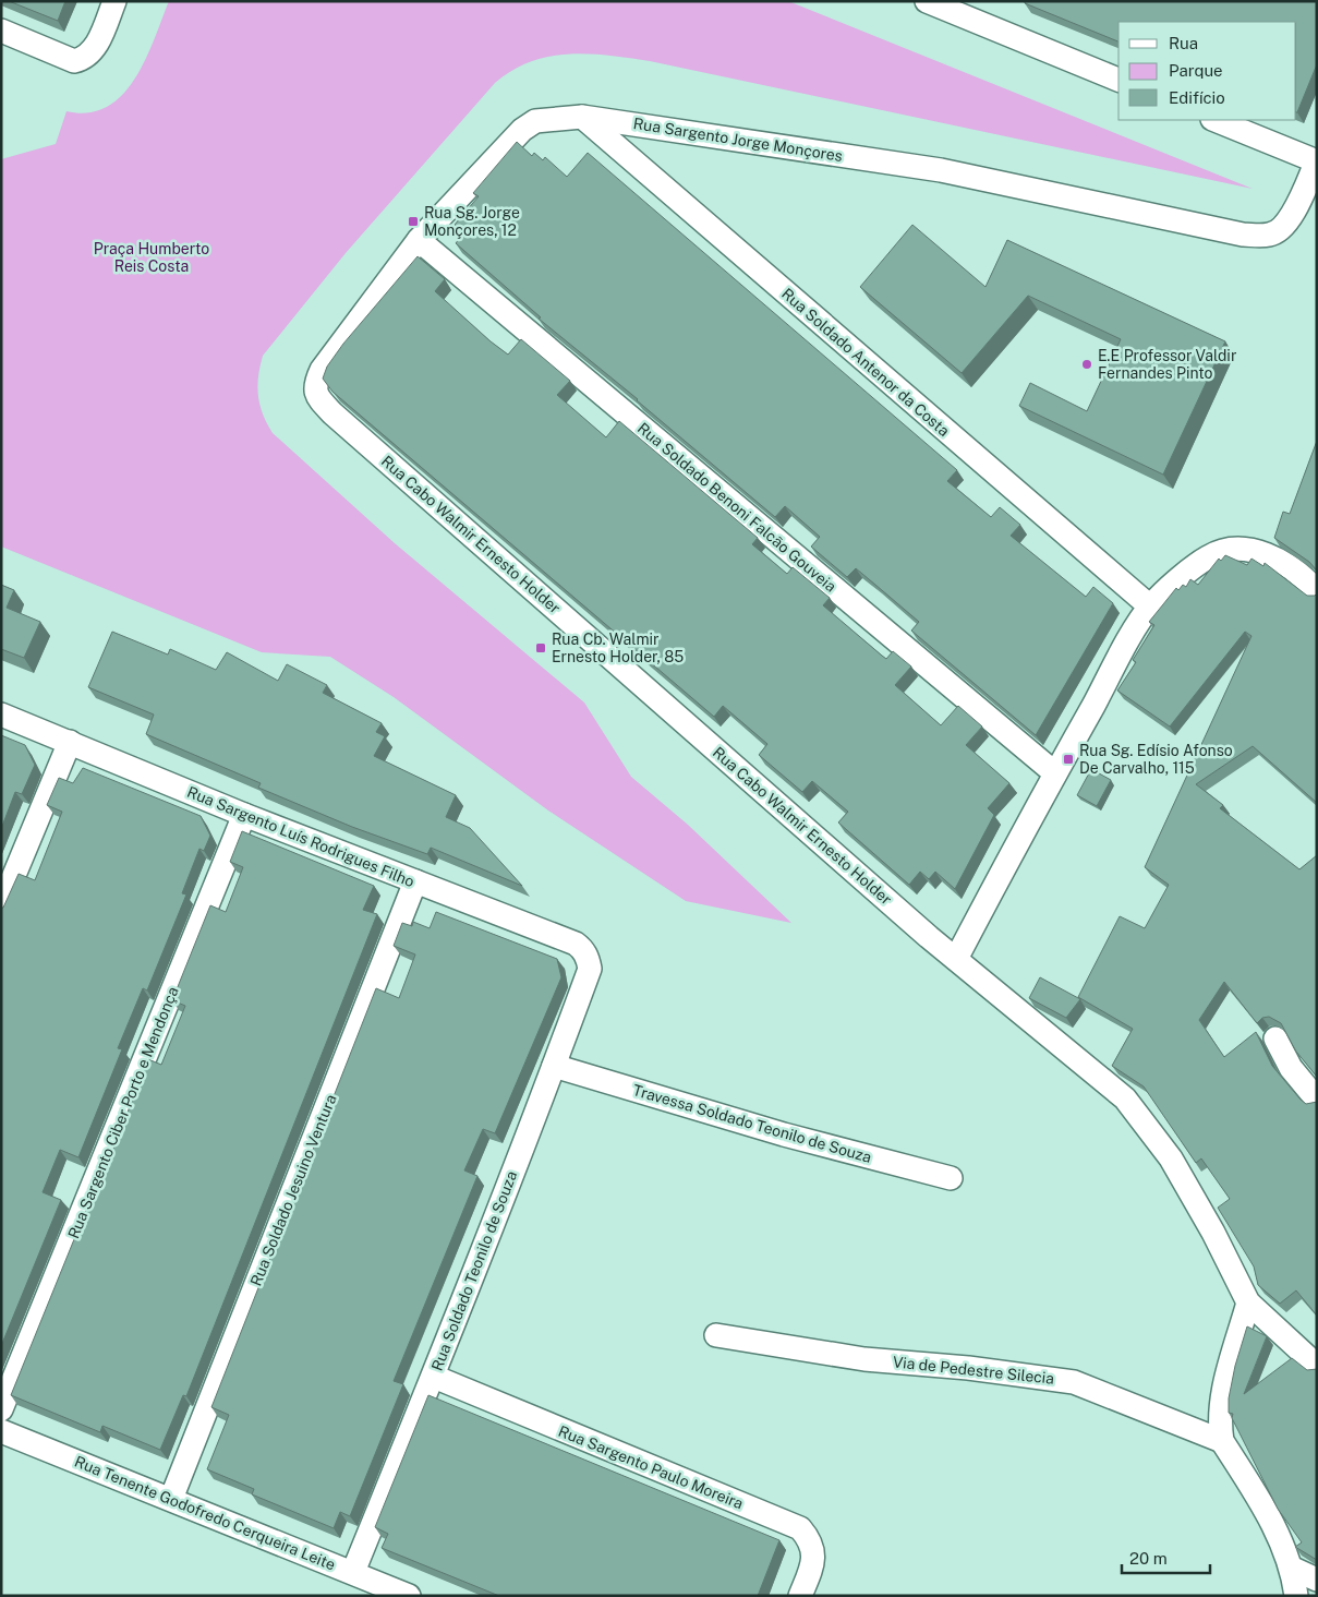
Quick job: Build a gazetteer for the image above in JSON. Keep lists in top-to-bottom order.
{
  "streets": {
    "street": [
      "Rua Sargento Jorge Monçores",
      "Rua Soldado Antenor da Costa",
      "Rua Soldado Benoni Falcão Gouveia",
      "Rua Cabo Walmir Ernesto Holder",
      "Rua Sargento Luís Rodrigues Filho",
      "Rua Sargento Ciber Porto e Mendonça",
      "Travessa Soldado Teonilo de Souza",
      "Rua Soldado Jesuino Ventura",
      "Rua Soldado Teonilo de Souza",
      "Via de Pedestre Silecia",
      "Rua Sargento Paulo Moreira",
      "Rua Tenente Godofredo Cerqueira Leite"
    ]
  },
  "crossings": [
    ["Rua Sargento Jorge Monçores", "Rua Soldado Antenor da Costa"],
    ["Rua Sargento Jorge Monçores", "Rua Soldado Benoni Falcão Gouveia"],
    ["Rua Sargento Jorge Monçores", "Rua Cabo Walmir Ernesto Holder"],
    ["Rua Sargento Luís Rodrigues Filho", "Rua Sargento Ciber Porto e Mendonça"],
    ["Rua Sargento Luís Rodrigues Filho", "Rua Soldado Jesuino Ventura"],
    ["Rua Sargento Luís Rodrigues Filho", "Rua Soldado Teonilo de Souza"],
    ["Travessa Soldado Teonilo de Souza", "Rua Soldado Teonilo de Souza"],
    ["Rua Soldado Jesuino Ventura", "Rua Tenente Godofredo Cerqueira Leite"],
    ["Rua Soldado Teonilo de Souza", "Rua Sargento Paulo Moreira"],
    ["Rua Soldado Teonilo de Souza", "Rua Tenente Godofredo Cerqueira Leite"]
  ],
  "parks": ["Praça Humberto Reis Costa"],
  "places": {
    "transit": ["Rua Sg. Jorge Monçores, 12", "Rua Cb. Walmir Ernesto Holder, 85", "Rua Sg. Edísio Afonso De Carvalho, 115"],
    "other": ["E.E Professor Valdir Fernandes Pinto"]
  },
  "legend": ["Rua", "Parque", "Edifício"],
  "scale_bar": "20 m"
}
